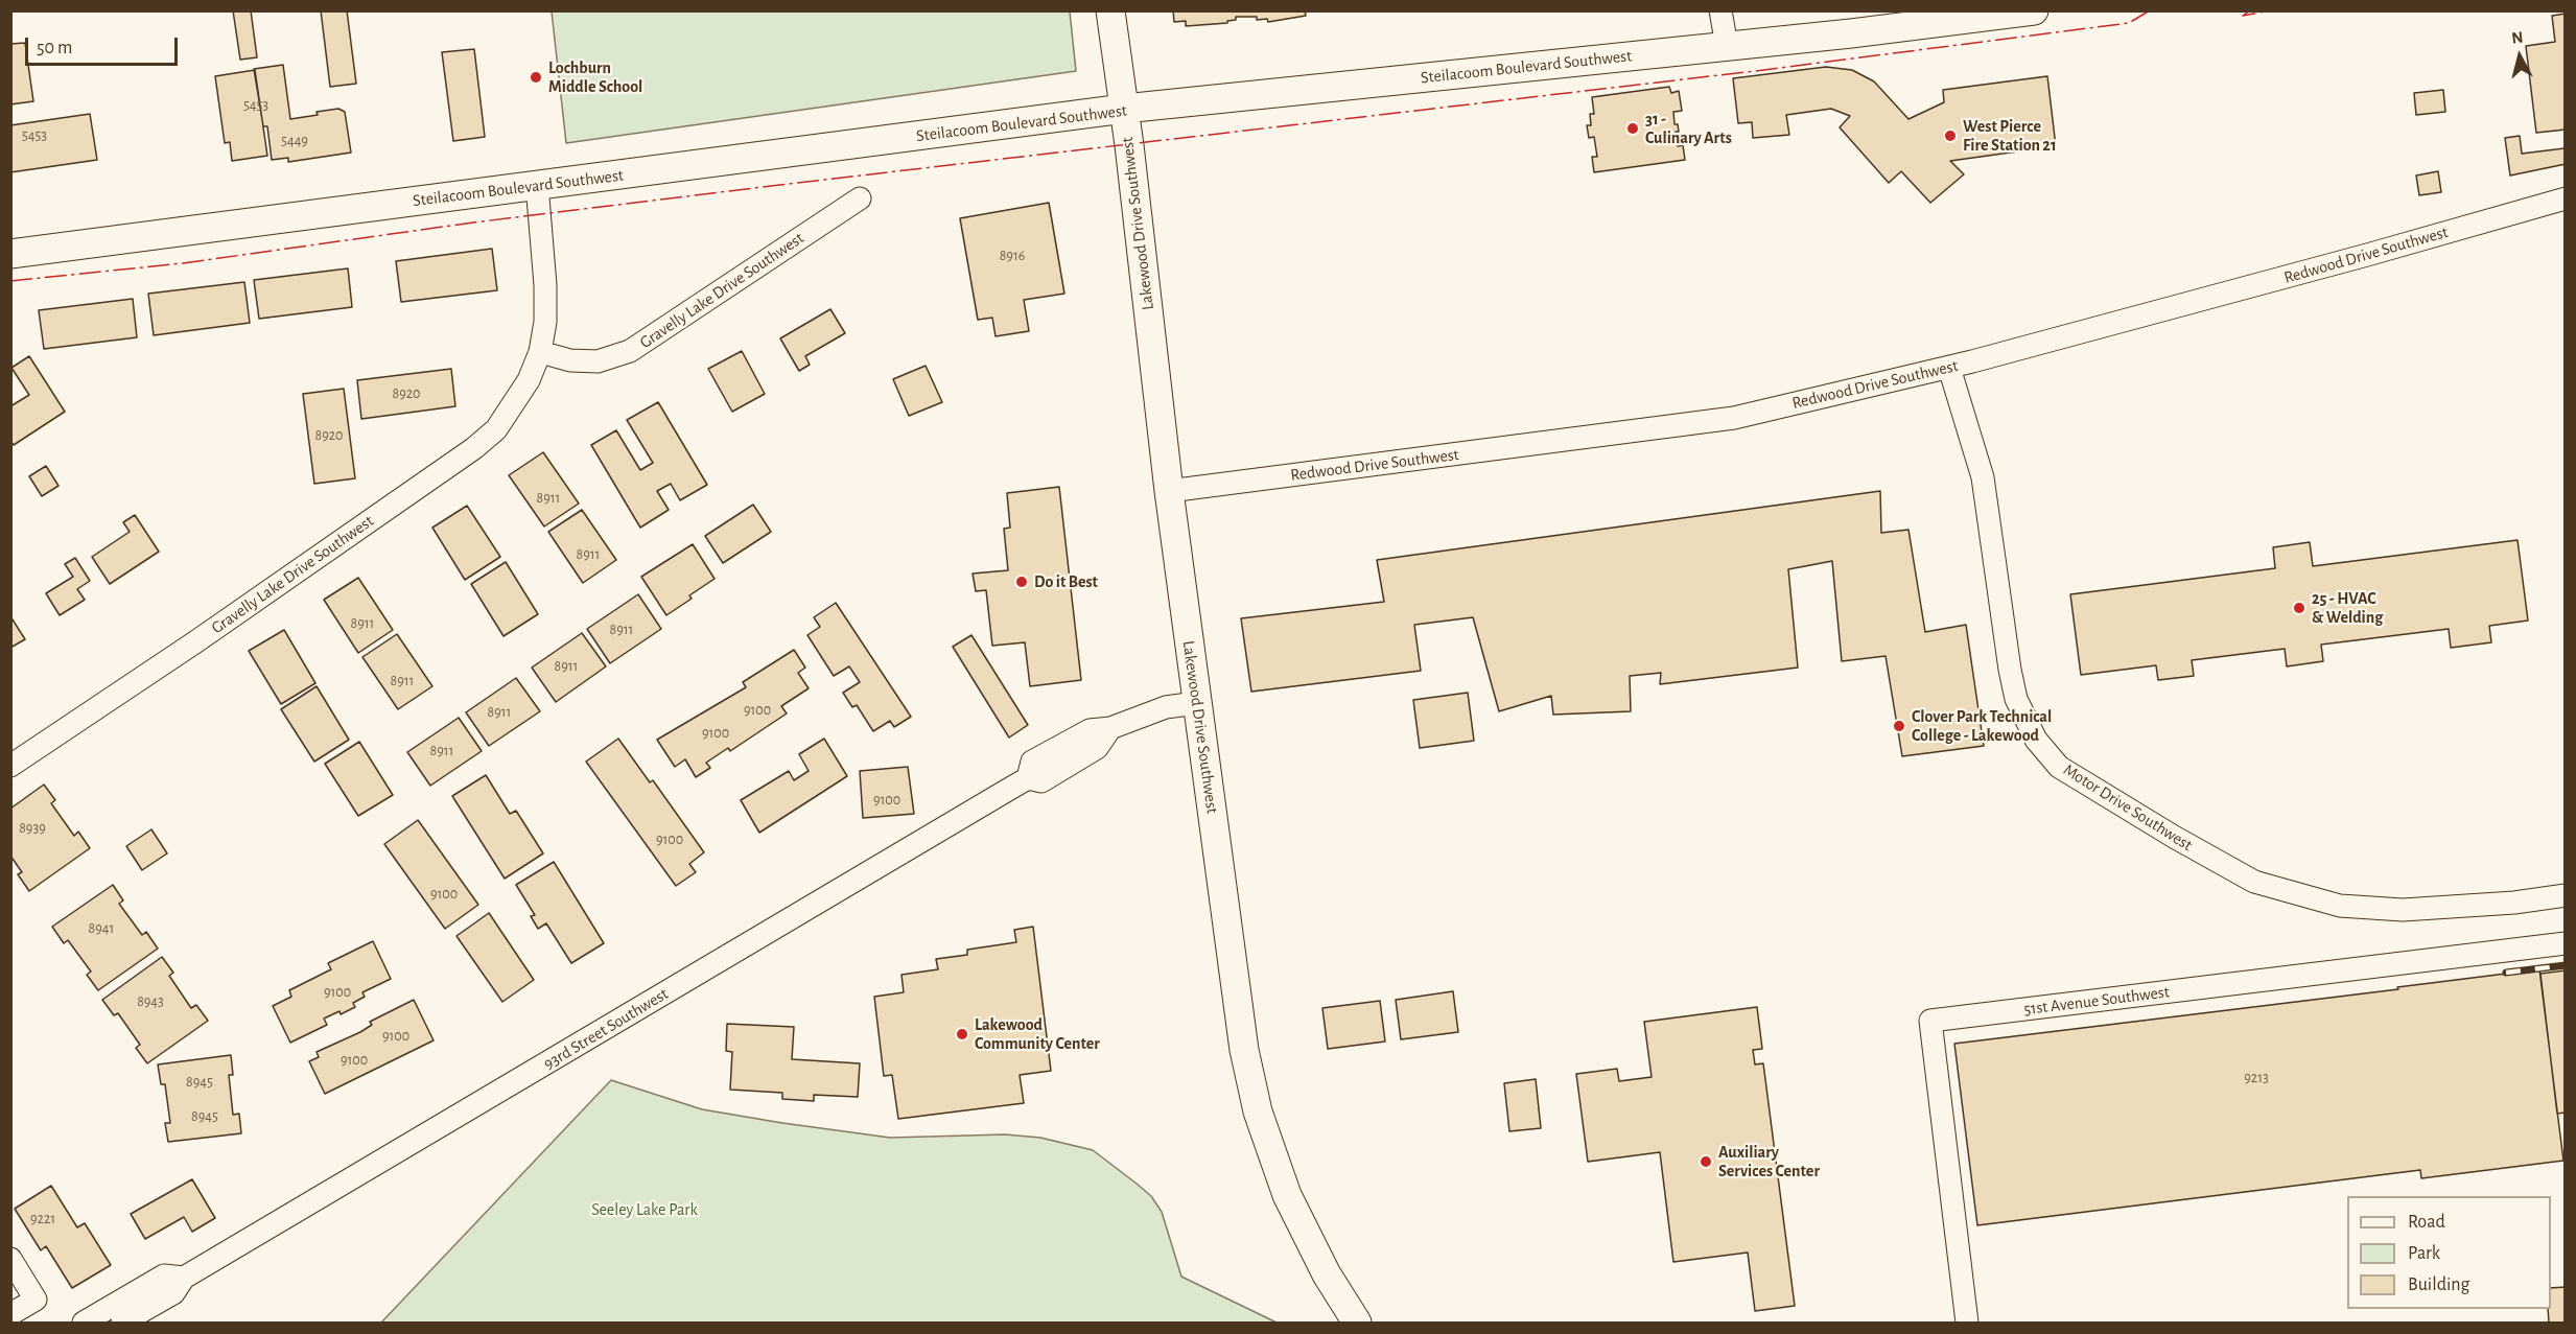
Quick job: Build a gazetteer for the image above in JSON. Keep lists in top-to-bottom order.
{
  "streets": {
    "main road": ["Steilacoom Boulevard Southwest", "Lakewood Drive Southwest"],
    "street": [
      "Redwood Drive Southwest",
      "Gravelly Lake Drive Southwest",
      "Motor Drive Southwest",
      "51st Avenue Southwest",
      "93rd Street Southwest"
    ]
  },
  "crossings": [
    ["Steilacoom Boulevard Southwest", "Lakewood Drive Southwest"],
    ["Steilacoom Boulevard Southwest", "Gravelly Lake Drive Southwest"],
    ["Lakewood Drive Southwest", "Redwood Drive Southwest"],
    ["Lakewood Drive Southwest", "93rd Street Southwest"],
    ["Redwood Drive Southwest", "Motor Drive Southwest"]
  ],
  "parks": ["Seeley Lake Park"],
  "places": [
    "Lochburn Middle School",
    "31 - Culinary Arts",
    "West Pierce Fire Station 21",
    "Do it Best",
    "25 - HVAC & Welding",
    "Clover Park Technical College - Lakewood",
    "Lakewood Community Center",
    "Auxiliary Services Center"
  ],
  "house_numbers": [
    "5453",
    "5453",
    "5449",
    "8916",
    "8920",
    "8920",
    "8911",
    "8911",
    "8911",
    "8911",
    "8911",
    "8911",
    "9100",
    "8911",
    "9100",
    "8911",
    "9100",
    "8939",
    "9100",
    "9100",
    "8941",
    "9100",
    "8943",
    "9100",
    "9100",
    "9213",
    "8945",
    "8945",
    "9221"
  ],
  "legend": ["Road", "Park", "Building"],
  "scale_bar": "50 m",
  "north": "top"
}
